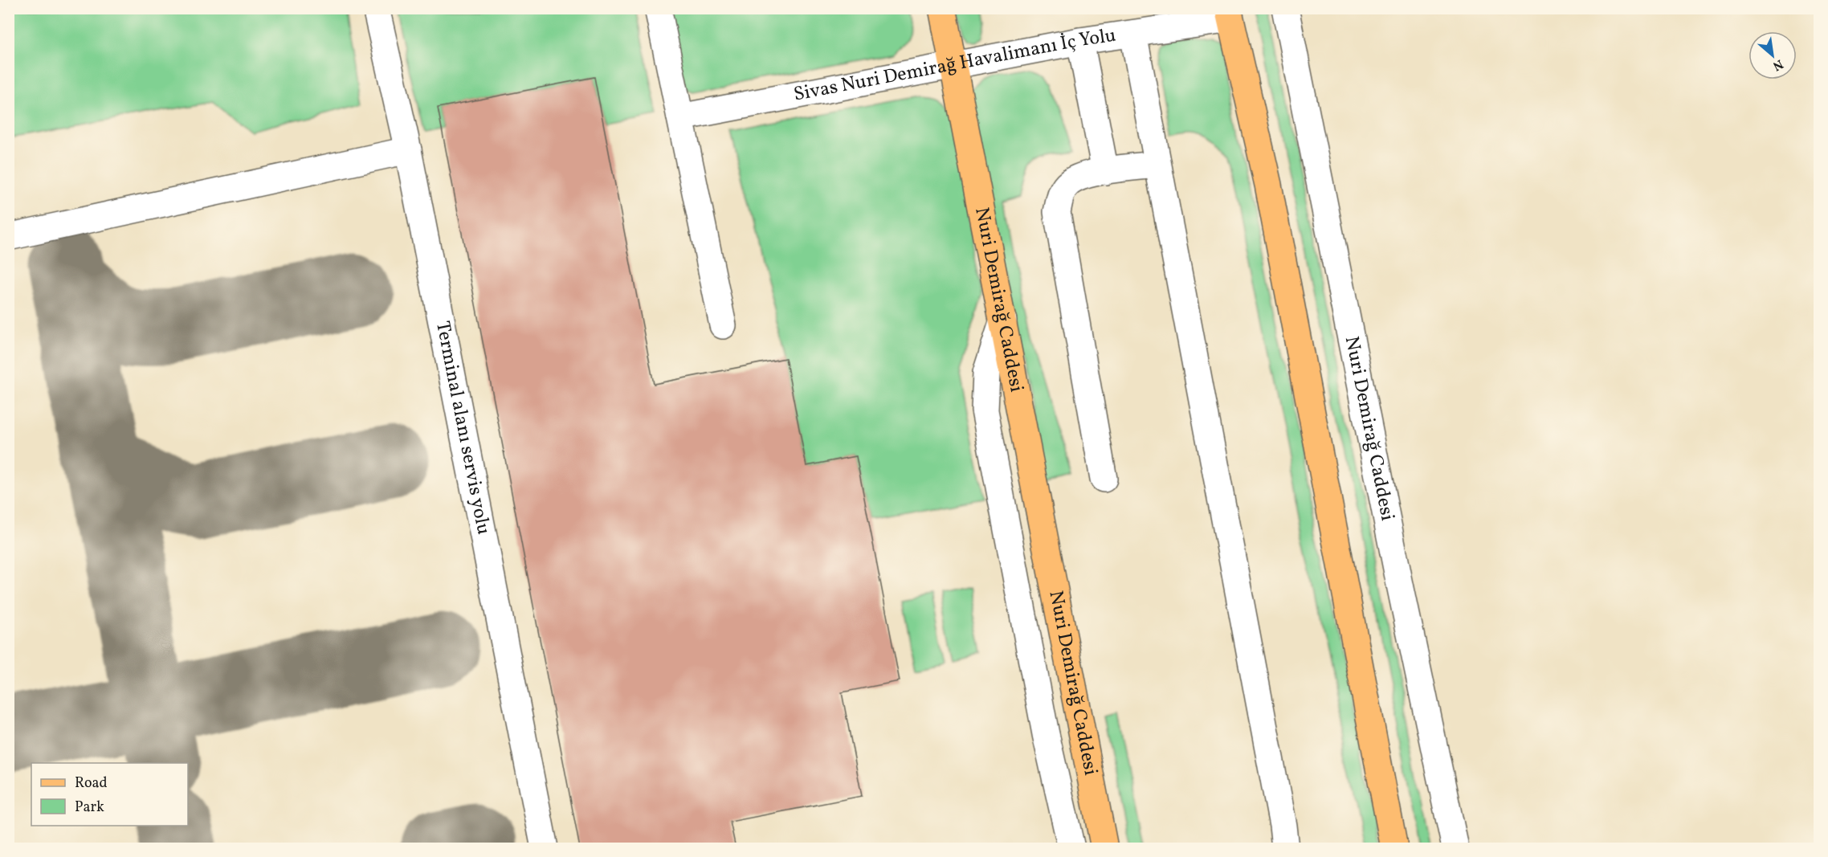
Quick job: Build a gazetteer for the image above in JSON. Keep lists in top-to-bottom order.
{
  "streets": {
    "main road": ["Nuri Demirağ Caddesi"],
    "lane": ["Sivas Nuri Demirağ Havalimanı İç Yolu", "Terminal alanı servis yolu"]
  },
  "crossings": [
    ["Sivas Nuri Demirağ Havalimanı İç Yolu", "Nuri Demirağ Caddesi"]
  ],
  "legend": ["Road", "Park"],
  "north": "bottom right"
}
